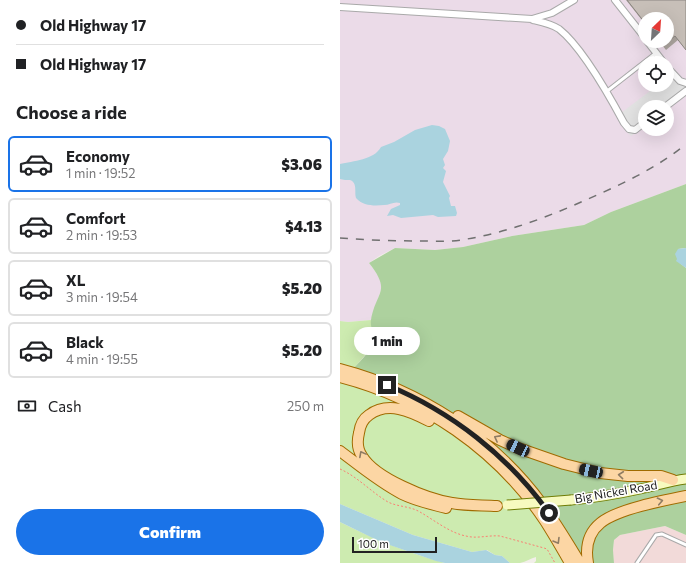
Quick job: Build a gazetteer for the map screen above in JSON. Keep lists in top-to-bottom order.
{
  "streets": {
    "main road": ["Big Nickel Road"]
  },
  "scale_bar": "100 m",
  "north": "top right",
  "page": {
    "banner": ["Old Highway 17", "Old Highway 17"],
    "heading": "Choose a ride",
    "list": [
      {
        "name": "Economy",
        "note": "1 min · 19:52",
        "value": "$3.06"
      },
      {
        "name": "Comfort",
        "note": "2 min · 19:53",
        "value": "$4.13"
      },
      {
        "name": "XL",
        "note": "3 min · 19:54",
        "value": "$5.20"
      },
      {
        "name": "Black",
        "note": "4 min · 19:55",
        "value": "$5.20"
      }
    ],
    "bubble": "1 min",
    "pay": ["Cash", "250 m"],
    "buttons": "Confirm",
    "scale": "100 m"
  }
}
